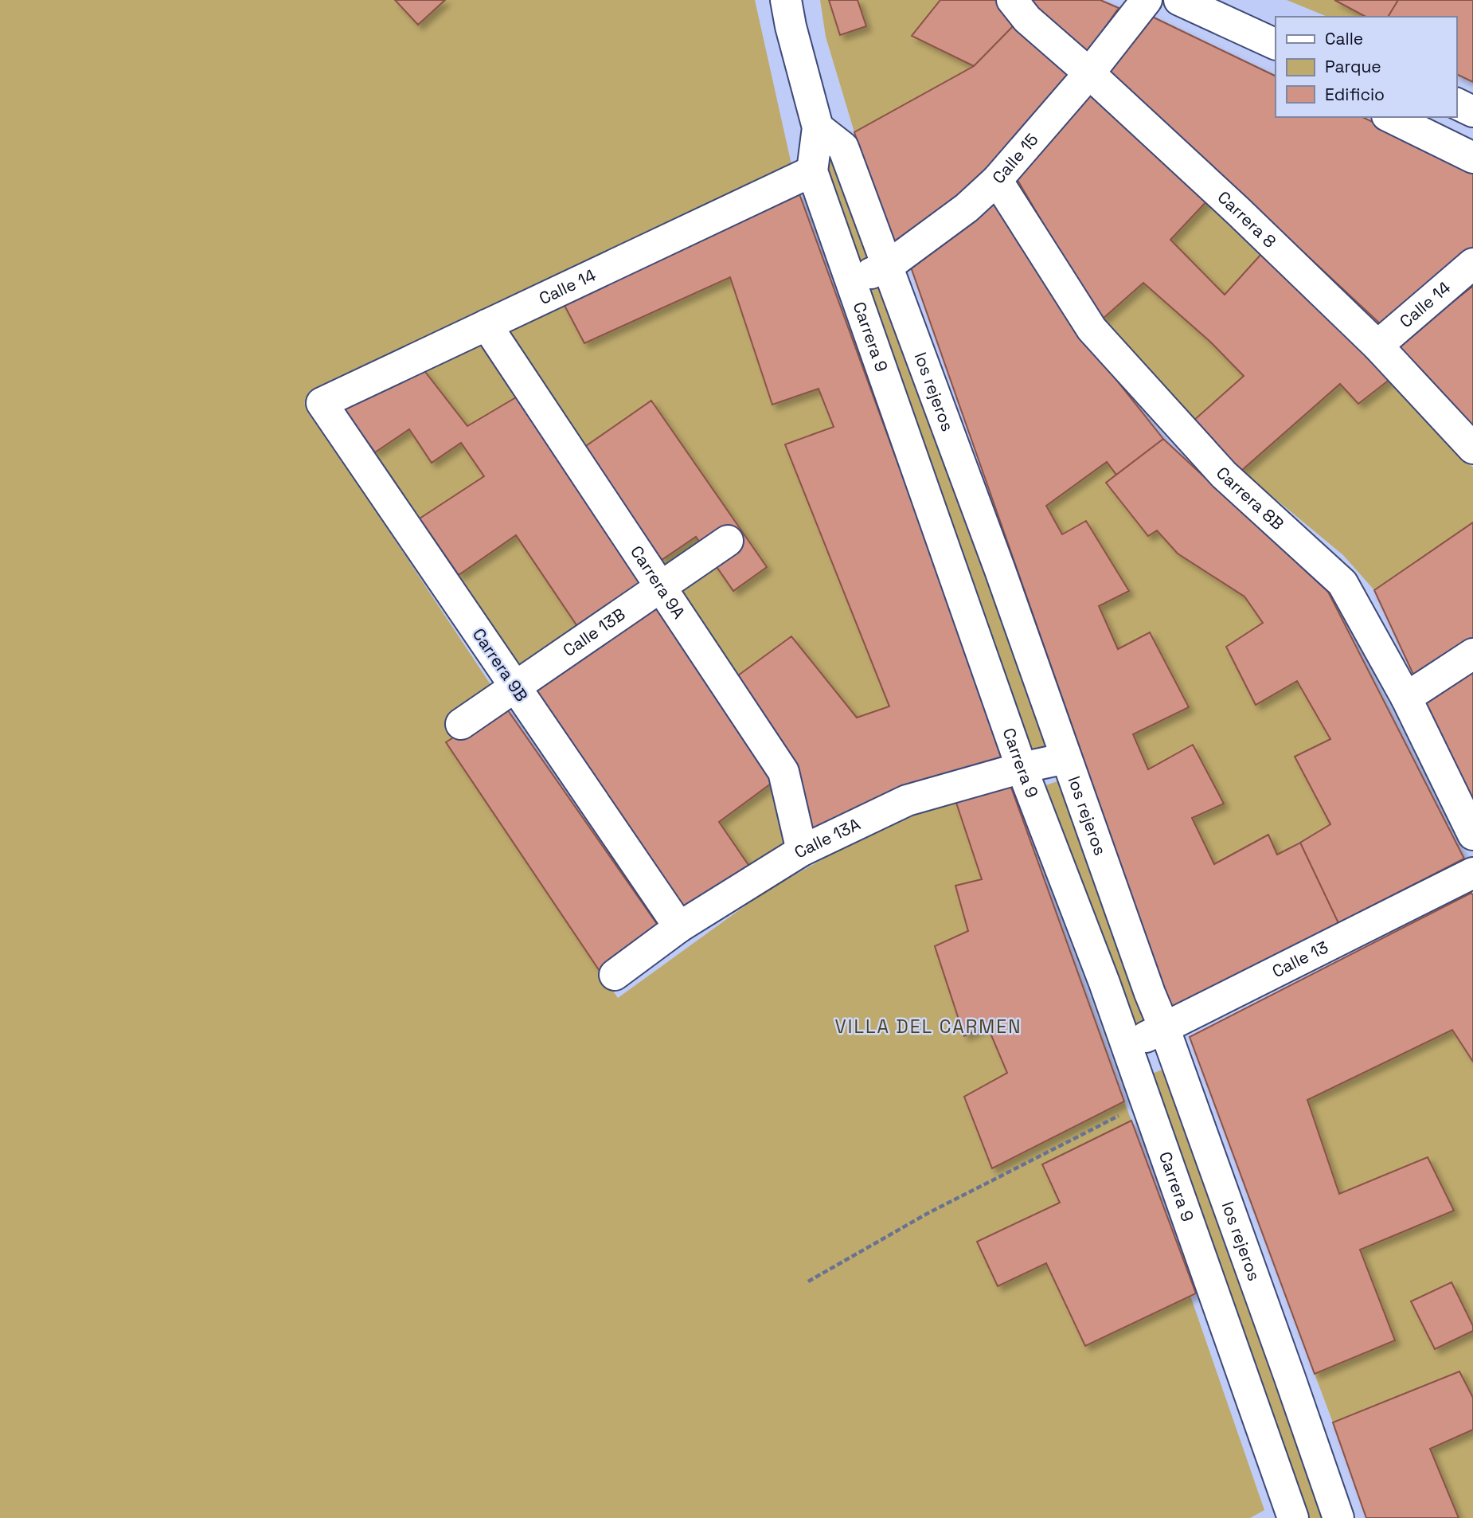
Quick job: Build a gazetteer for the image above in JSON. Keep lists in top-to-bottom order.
{
  "streets": {
    "street": [
      "Calle 15",
      "Carrera 8",
      "Calle 14",
      "Carrera 9",
      "los rejeros",
      "Carrera 8B",
      "Carrera 9A",
      "Calle 13B",
      "Carrera 9B",
      "Calle 13A",
      "Calle 13"
    ]
  },
  "crossings": [
    ["Calle 15", "Carrera 8"],
    ["Calle 15", "Carrera 9"],
    ["Calle 15", "los rejeros"],
    ["Calle 15", "Carrera 8B"],
    ["Carrera 8", "Calle 14"],
    ["Calle 14", "Carrera 9"],
    ["Calle 14", "Carrera 9A"],
    ["Calle 14", "Carrera 9B"],
    ["Carrera 9", "los rejeros"],
    ["Carrera 9", "Calle 13A"],
    ["Carrera 9", "Calle 13"],
    ["los rejeros", "Calle 13A"],
    ["los rejeros", "Calle 13"],
    ["Carrera 9A", "Calle 13B"],
    ["Carrera 9A", "Calle 13A"],
    ["Calle 13B", "Carrera 9B"],
    ["Carrera 9B", "Calle 13A"]
  ],
  "districts": ["VILLA DEL CARMEN"],
  "legend": ["Calle", "Parque", "Edificio"]
}
